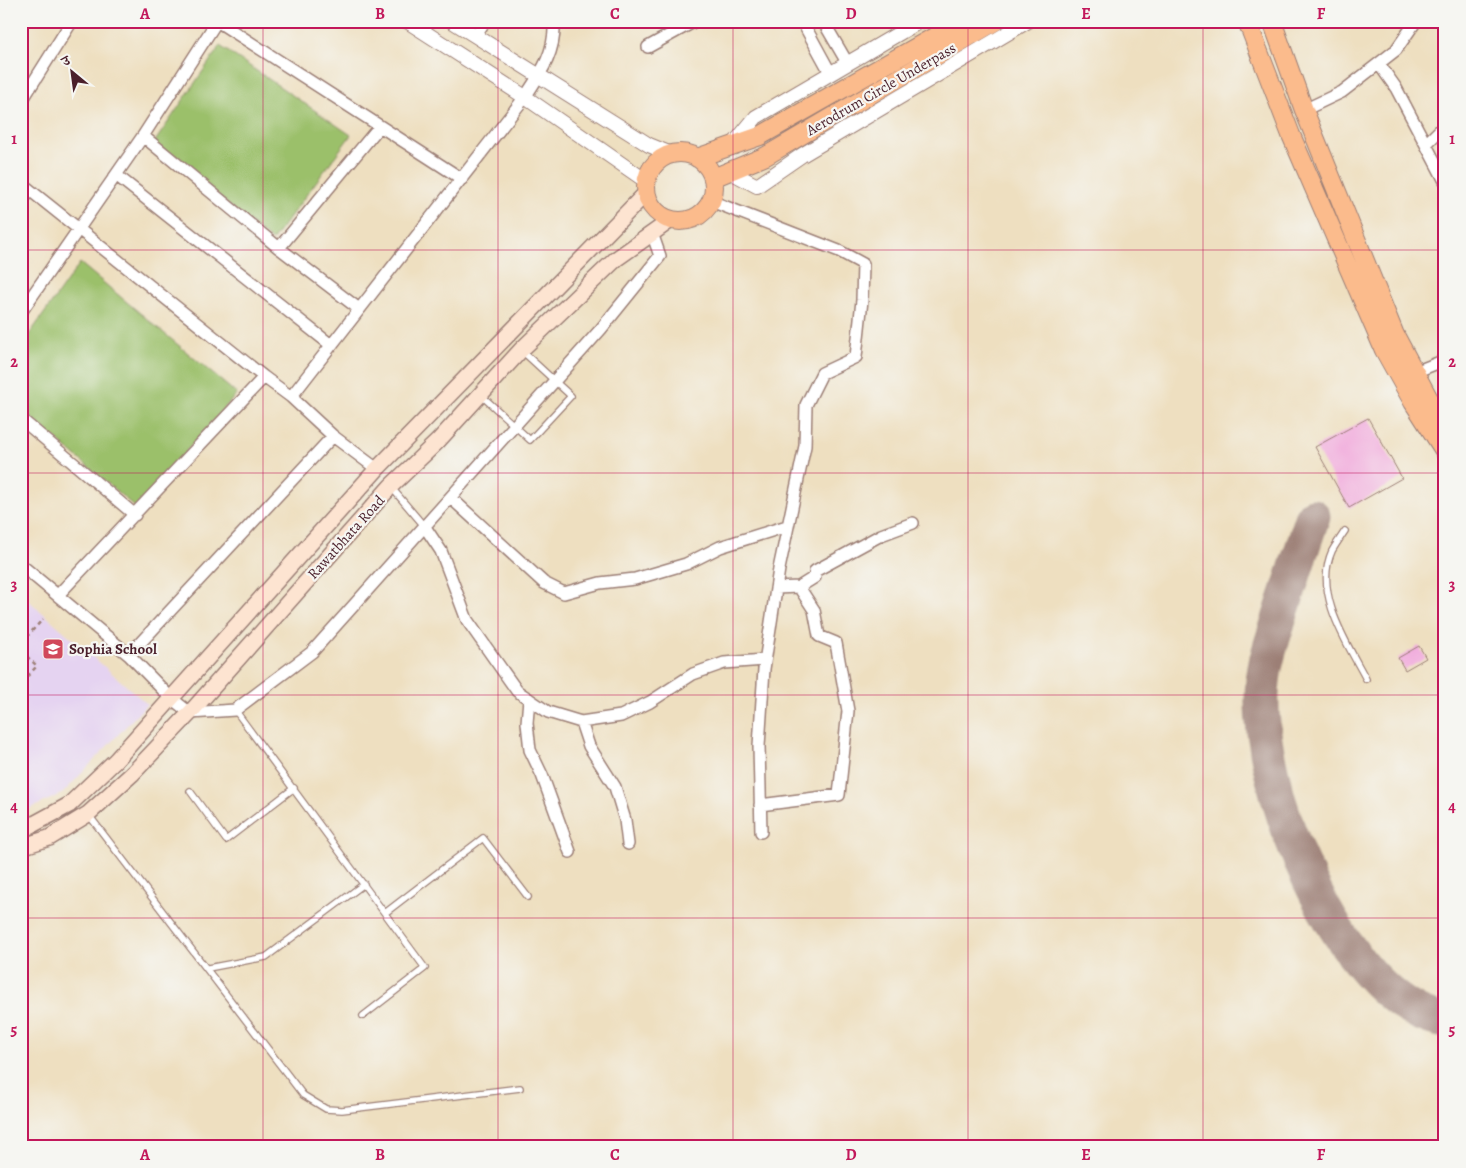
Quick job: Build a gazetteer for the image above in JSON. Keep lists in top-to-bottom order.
{
  "streets": {
    "main road": ["Aerodrum Circle Underpass", "Rawatbhata Road"]
  },
  "crossings": [
    ["Aerodrum Circle Underpass", "Rawatbhata Road"]
  ],
  "places": {
    "school or university": ["Sophia School"]
  },
  "north": "top left",
  "grid": {
    "columns": [
      "A",
      "B",
      "C",
      "D",
      "E",
      "F"
    ],
    "rows": [
      "1",
      "2",
      "3",
      "4",
      "5"
    ]
  }
}
